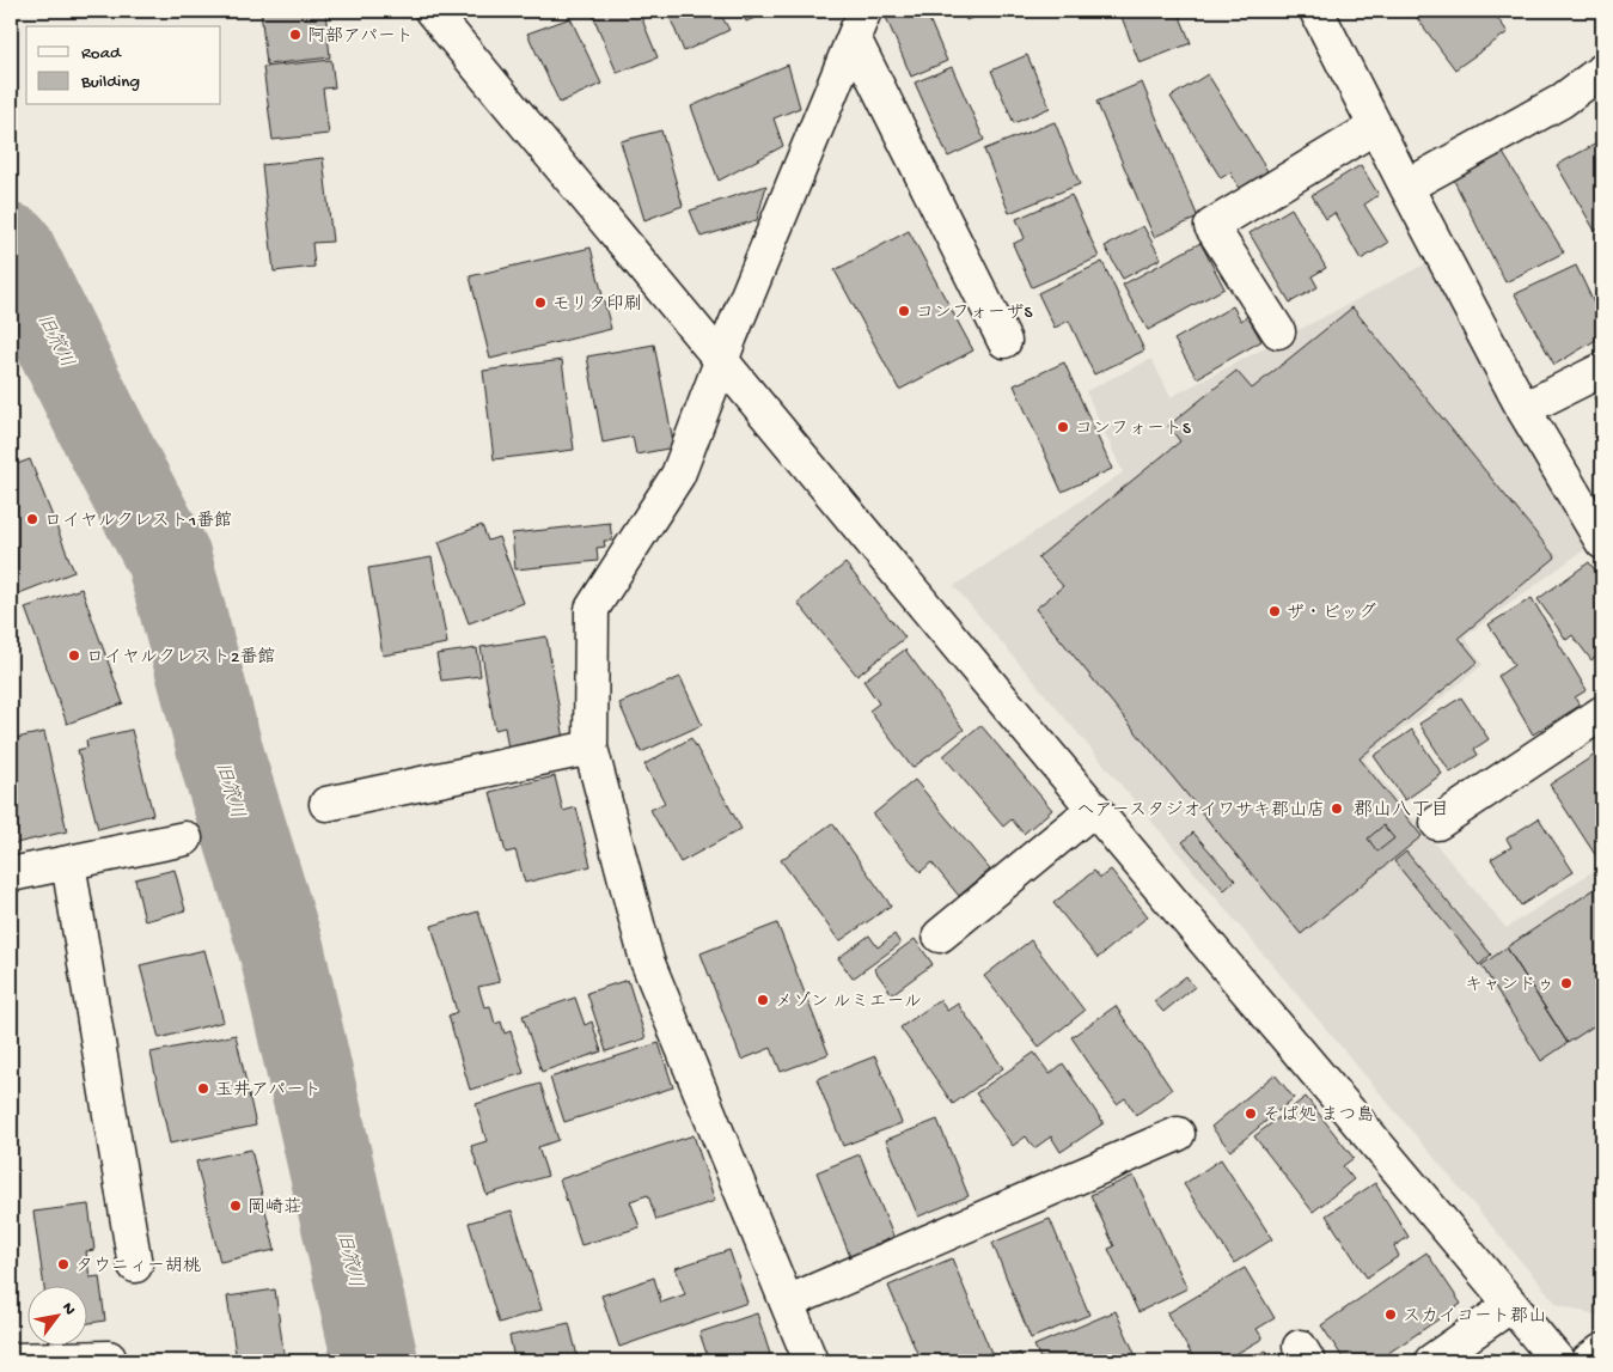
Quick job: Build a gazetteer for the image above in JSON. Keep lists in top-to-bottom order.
{
  "districts": ["郡山八丁目"],
  "water": ["旧笊川"],
  "places": [
    "阿部アパート",
    "モリタ印刷",
    "コンフォーザS",
    "コンフォートS",
    "ロイヤルクレスト1番館",
    "ザ・ビッグ",
    "ロイヤルクレスト2番館",
    "ヘアースタジオイワサキ郡山店",
    "キャンドゥ",
    "メゾン ルミエール",
    "玉井アパート",
    "そば処 まつ島",
    "岡崎荘",
    "タウニィー胡桃",
    "スカイコート郡山"
  ],
  "legend": ["Road", "Building"],
  "north": "top right"
}
